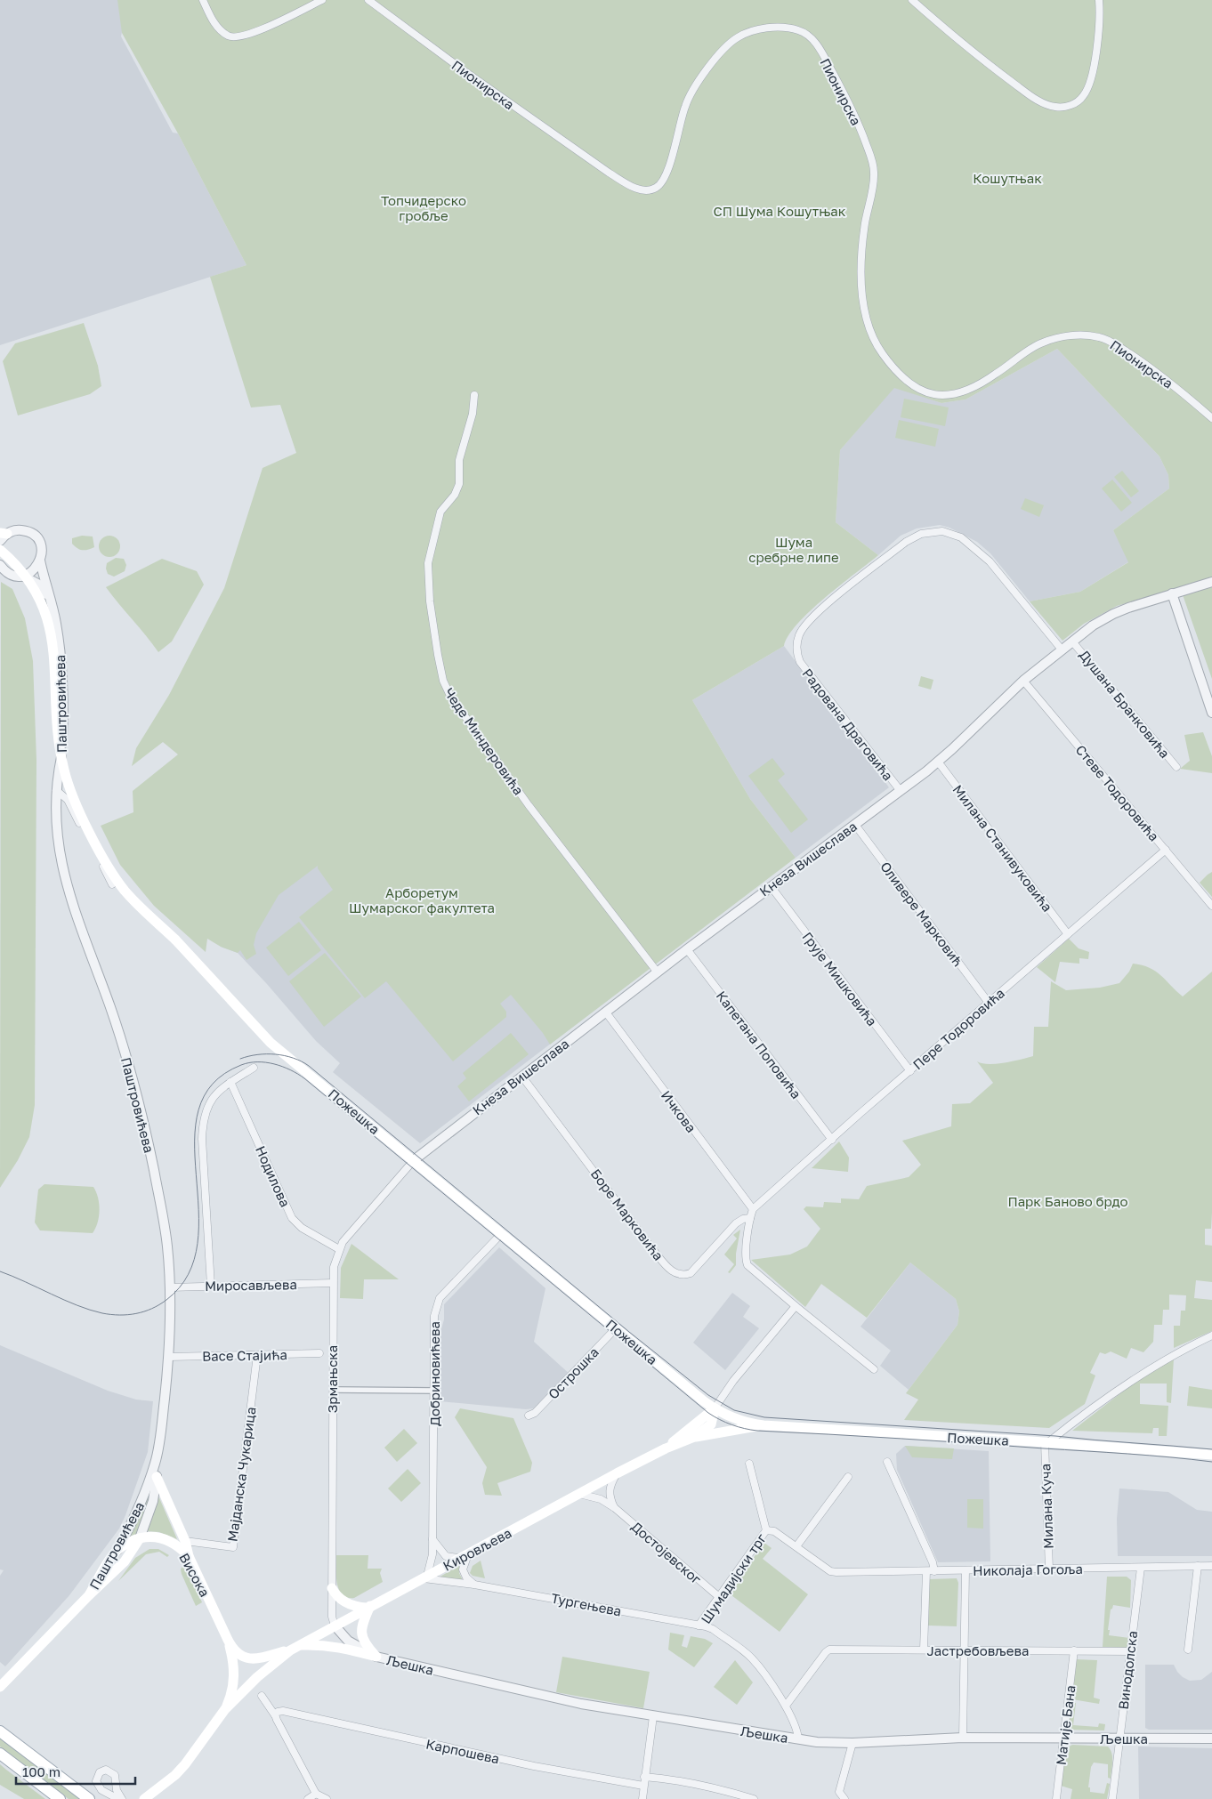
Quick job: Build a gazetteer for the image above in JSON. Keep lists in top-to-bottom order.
{
  "streets": {
    "main road": [
      "Паштровићева",
      "Пожешка",
      "Кировљева",
      "Висока"
    ],
    "street": [
      "Пионирска",
      "Душана Бранковића",
      "Радована Драговића",
      "Чеде Миндеровића",
      "Стеве Тодоровића",
      "Милана Станивуковића",
      "Кнеза Вишеслава",
      "Оливере Марковић",
      "Грује Мишковића",
      "Пере Тодоровића",
      "Капетана Поповића",
      "Ичкова",
      "Нодилова",
      "Боре Марковића",
      "Миросављева",
      "Васе Стајића",
      "Острошка",
      "Добриновићева",
      "Зрмањска",
      "Мајданска Чукарица",
      "Милана Куча",
      "Достојевског",
      "Николаја Гогоља",
      "Шумадијски трг",
      "Тургењева",
      "Јастребовљева",
      "Љешка",
      "Винодолска",
      "Матије Бана",
      "Карпошева"
    ]
  },
  "crossings": [
    ["Паштровићева", "Миросављева"],
    ["Паштровићева", "Васе Стајића"],
    ["Паштровићева", "Висока"],
    ["Душана Бранковића", "Кнеза Вишеслава"],
    ["Радована Драговића", "Кнеза Вишеслава"],
    ["Чеде Миндеровића", "Кнеза Вишеслава"],
    ["Стеве Тодоровића", "Кнеза Вишеслава"],
    ["Стеве Тодоровића", "Пере Тодоровића"],
    ["Милана Станивуковића", "Кнеза Вишеслава"],
    ["Милана Станивуковића", "Пере Тодоровића"],
    ["Кнеза Вишеслава", "Оливере Марковић"],
    ["Кнеза Вишеслава", "Грује Мишковића"],
    ["Кнеза Вишеслава", "Капетана Поповића"],
    ["Кнеза Вишеслава", "Пожешка"],
    ["Кнеза Вишеслава", "Ичкова"],
    ["Кнеза Вишеслава", "Боре Марковића"],
    ["Кнеза Вишеслава", "Зрмањска"],
    ["Оливере Марковић", "Пере Тодоровића"],
    ["Грује Мишковића", "Пере Тодоровића"],
    ["Пере Тодоровића", "Капетана Поповића"],
    ["Пере Тодоровића", "Ичкова"],
    ["Пожешка", "Острошка"],
    ["Пожешка", "Добриновићева"],
    ["Пожешка", "Зрмањска"],
    ["Пожешка", "Милана Куча"],
    ["Пожешка", "Кировљева"],
    ["Нодилова", "Зрмањска"],
    ["Миросављева", "Зрмањска"],
    ["Васе Стајића", "Мајданска Чукарица"],
    ["Добриновићева", "Кировљева"],
    ["Добриновићева", "Тургењева"],
    ["Зрмањска", "Кировљева"],
    ["Зрмањска", "Љешка"],
    ["Милана Куча", "Николаја Гогоља"],
    ["Кировљева", "Достојевског"],
    ["Кировљева", "Висока"],
    ["Кировљева", "Тургењева"],
    ["Кировљева", "Љешка"],
    ["Достојевског", "Шумадијски трг"],
    ["Николаја Гогоља", "Шумадијски трг"],
    ["Николаја Гогоља", "Винодолска"],
    ["Шумадијски трг", "Тургењева"],
    ["Шумадијски трг", "Јастребовљева"],
    ["Шумадијски трг", "Љешка"],
    ["Јастребовљева", "Винодолска"],
    ["Јастребовљева", "Матије Бана"],
    ["Љешка", "Винодолска"],
    ["Љешка", "Матије Бана"]
  ],
  "parks": [
    "Кошутњак",
    "Топчидерско гробље",
    "СП Шума Кошутњак",
    "Шума сребрне липе",
    "Арборетум Шумарског факултета",
    "Парк Баново брдо"
  ],
  "scale_bar": "100 m"
}
